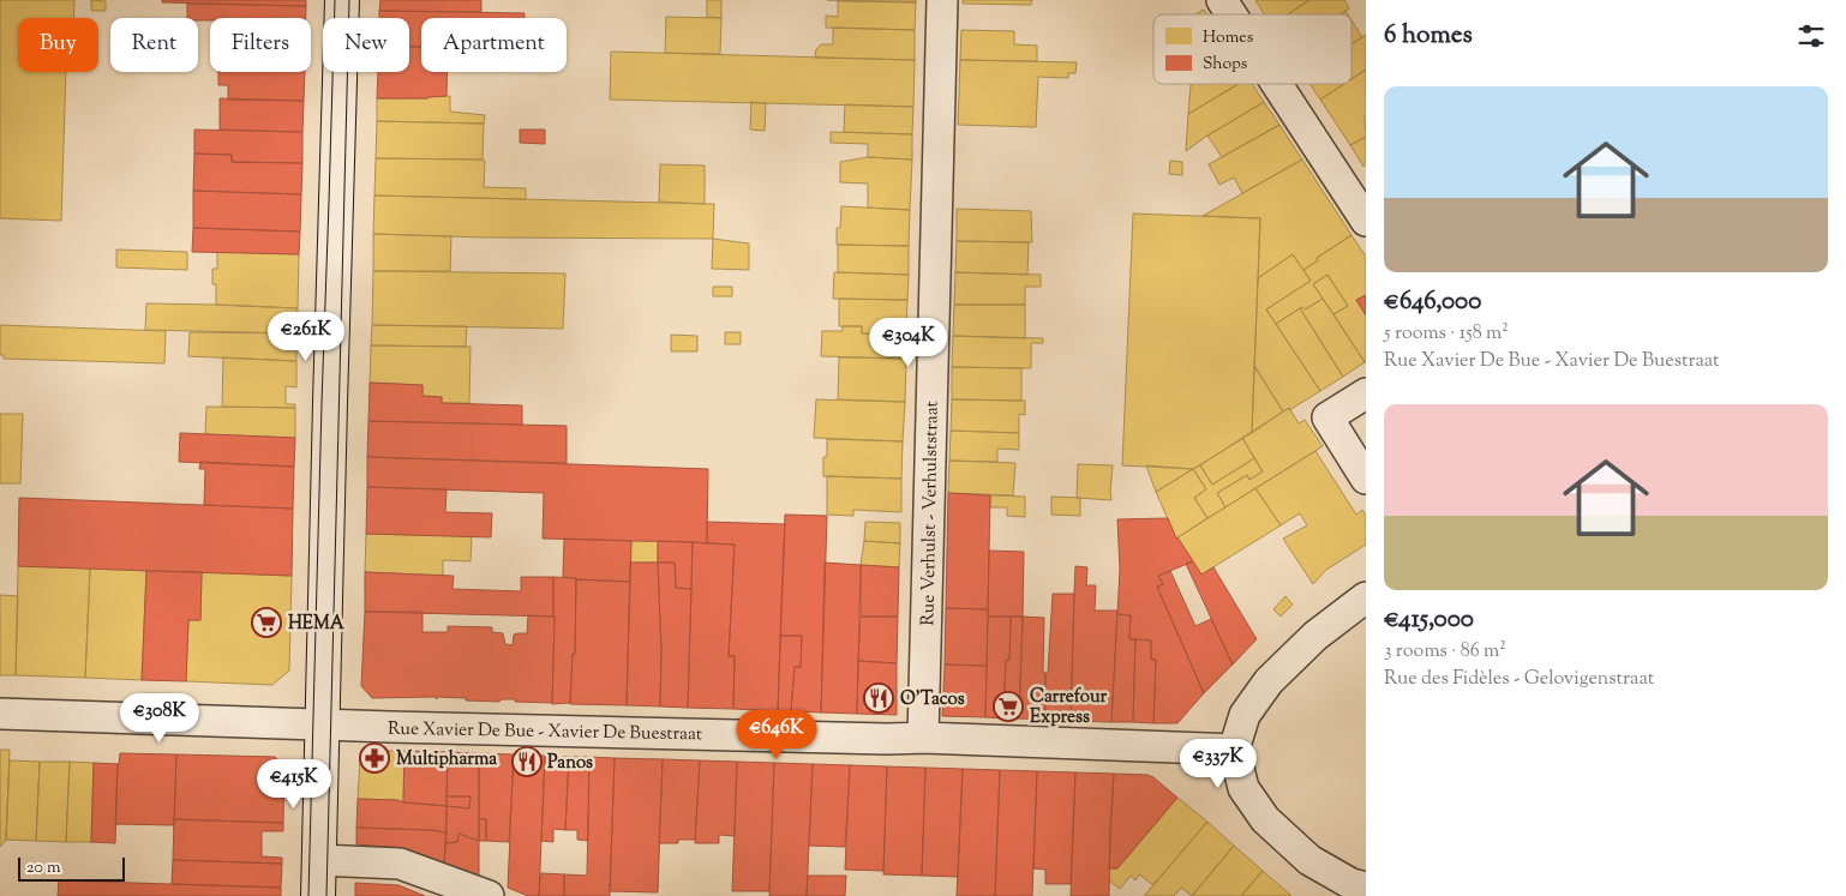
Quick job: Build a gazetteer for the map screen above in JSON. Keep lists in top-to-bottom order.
{
  "streets": {
    "street": ["Rue Verhulst - Verhulststraat", "Rue Xavier De Bue - Xavier De Buestraat"]
  },
  "crossings": [
    ["Rue Verhulst - Verhulststraat", "Rue Xavier De Bue - Xavier De Buestraat"]
  ],
  "places": {
    "supermarket": ["HEMA", "Carrefour Express"],
    "restaurant": ["O'Tacos", "Panos"],
    "pharmacy": ["Multipharma"]
  },
  "legend": ["Homes", "Shops"],
  "scale_bar": "20 m",
  "page": {
    "heading": "6 homes",
    "chip": [
      "Buy",
      "Rent",
      "Filters",
      "New",
      "Apartment"
    ],
    "list": [
      {
        "name": "€646,000",
        "note": "5 rooms · 158 m² · Rue Xavier De Bue - Xavier De Buestraat"
      },
      {
        "name": "€415,000",
        "note": "3 rooms · 86 m² · Rue des Fidèles - Gelovigenstraat"
      }
    ],
    "price": [
      "€261K",
      "€304K",
      "€308K",
      "€646K",
      "€337K",
      "€415K"
    ],
    "scale": "20 m"
  }
}
